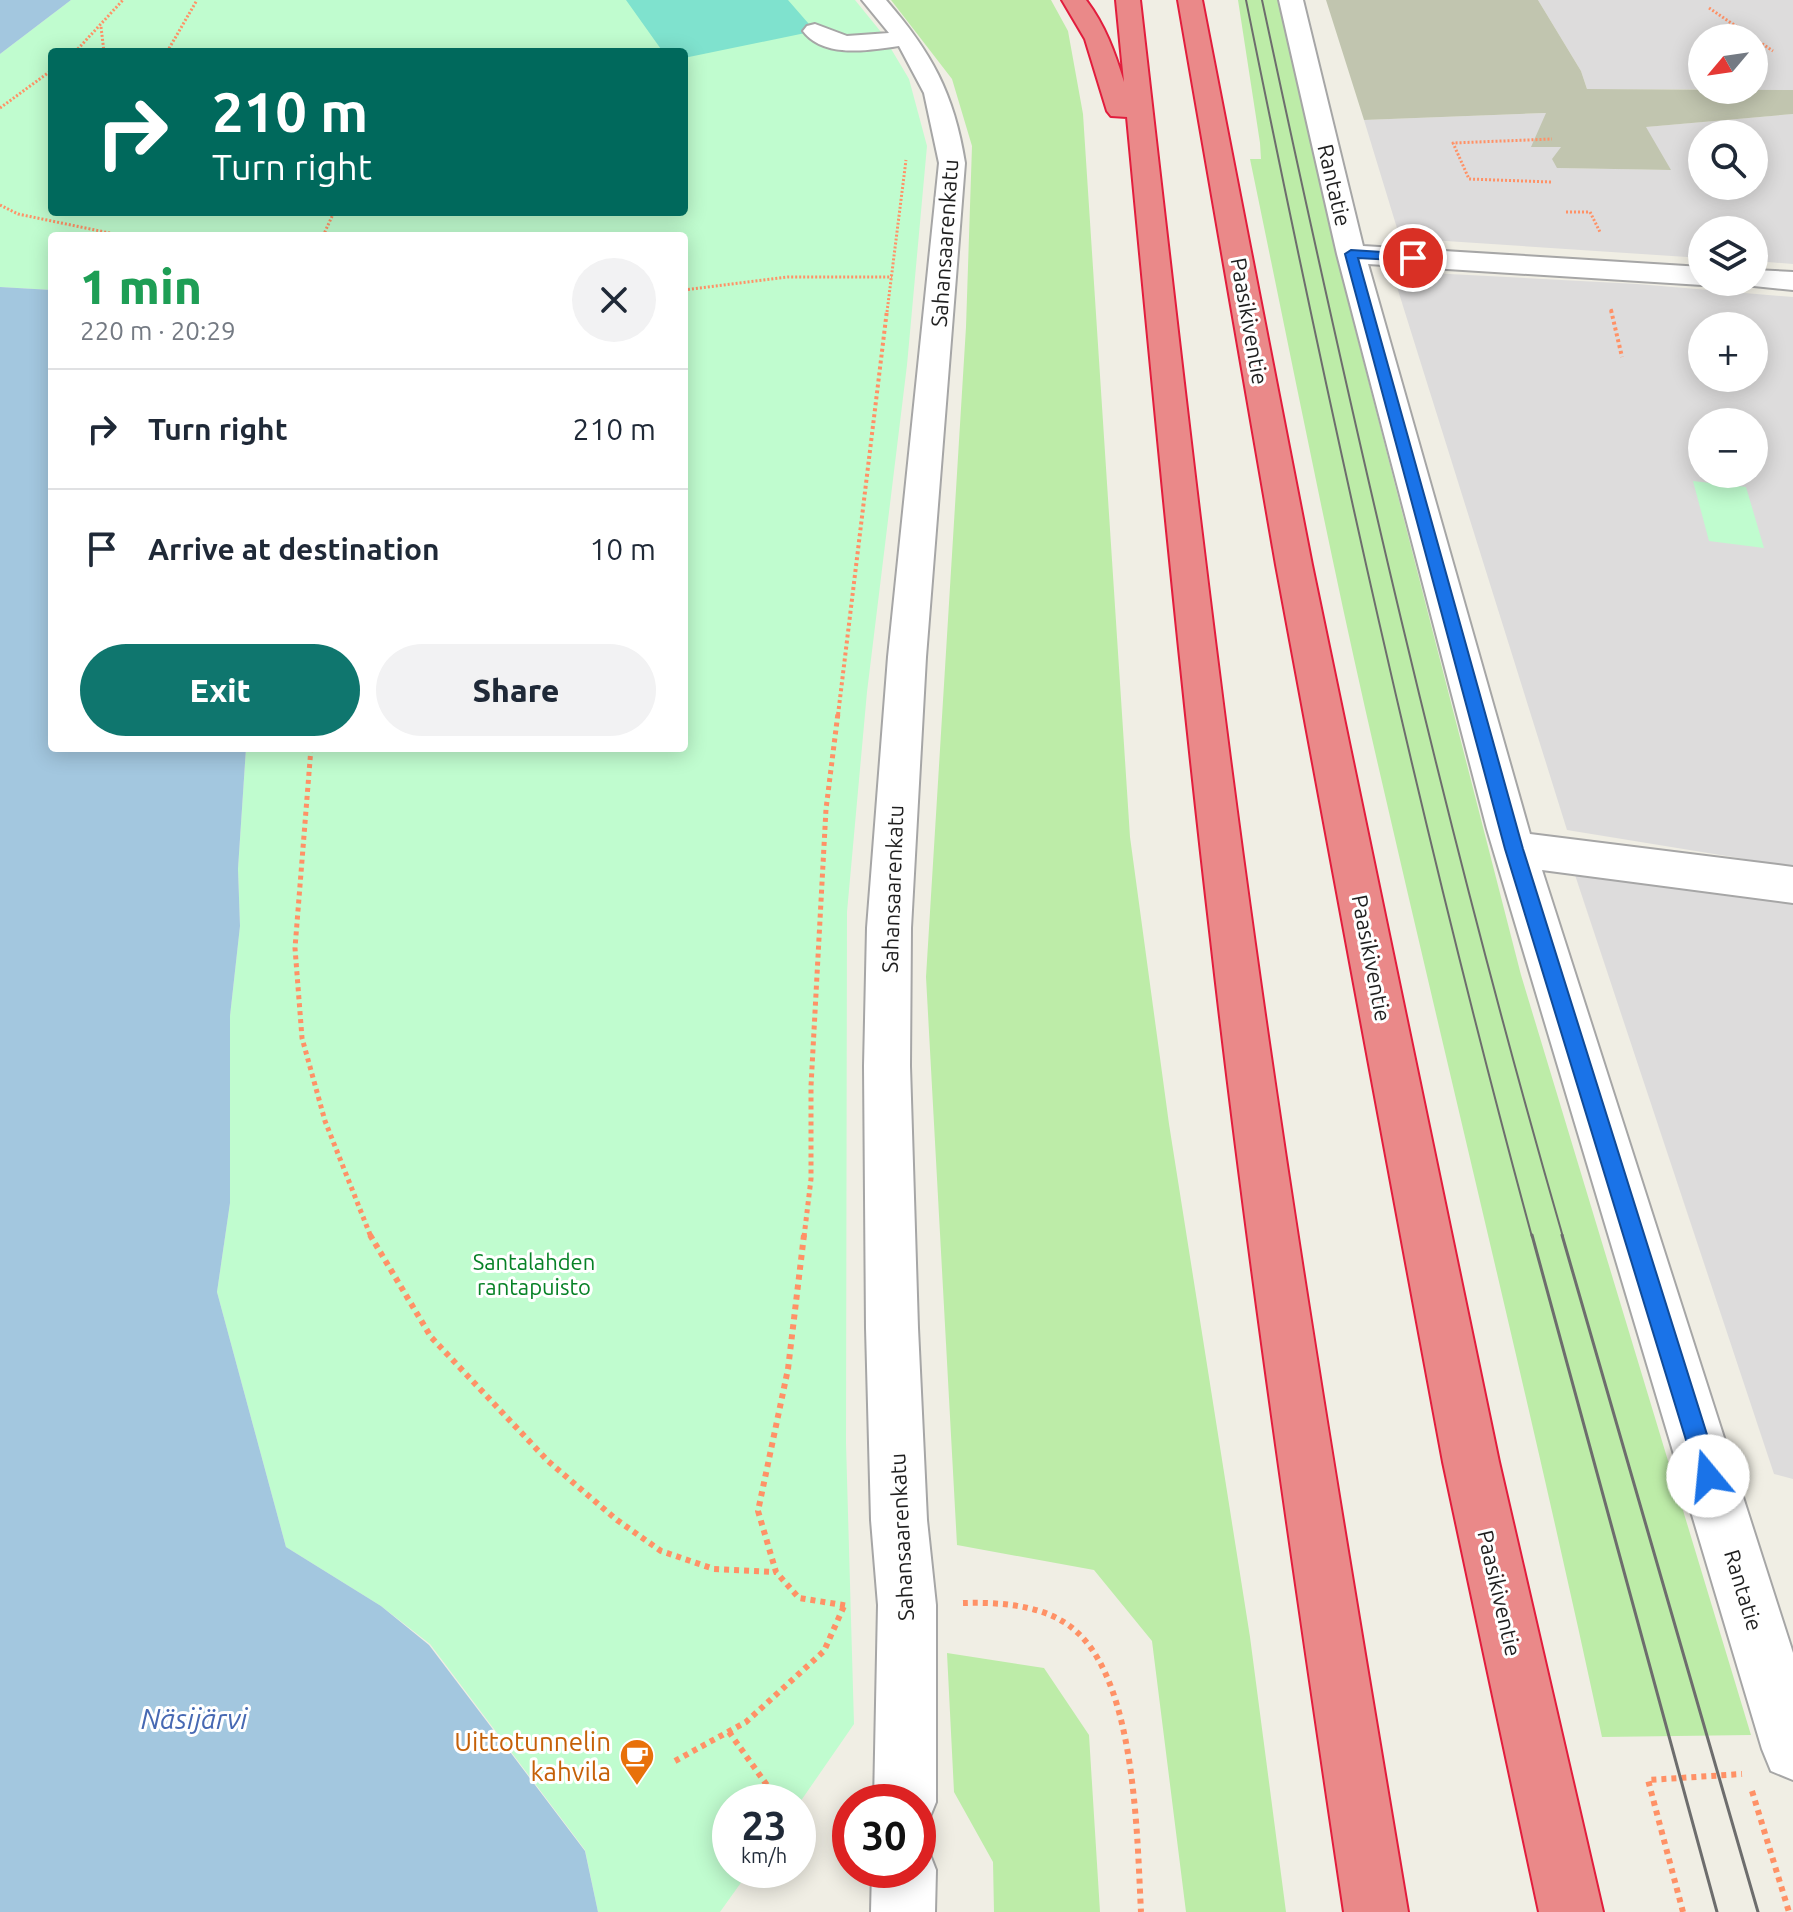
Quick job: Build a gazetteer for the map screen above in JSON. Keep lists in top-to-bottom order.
{
  "streets": {
    "highway": ["Paasikiventie"],
    "street": ["Rantatie", "Sahansaarenkatu"]
  },
  "water": ["Näsijärvi"],
  "parks": ["Santalahden rantapuisto"],
  "places": {
    "cafe": ["Uittotunnelin kahvila"]
  },
  "north": "bottom left",
  "page": {
    "map_buttons": ["+", "−"],
    "turn": ["210 m", "Turn right"],
    "heading": ["1 min", "220 m · 20:29"],
    "list": [
      {
        "name": "Turn right",
        "value": "210 m"
      },
      {
        "name": "Arrive at destination",
        "value": "10 m"
      }
    ],
    "buttons": ["Exit", "Share"],
    "speed": "23 km/h",
    "limit": "30"
  }
}
